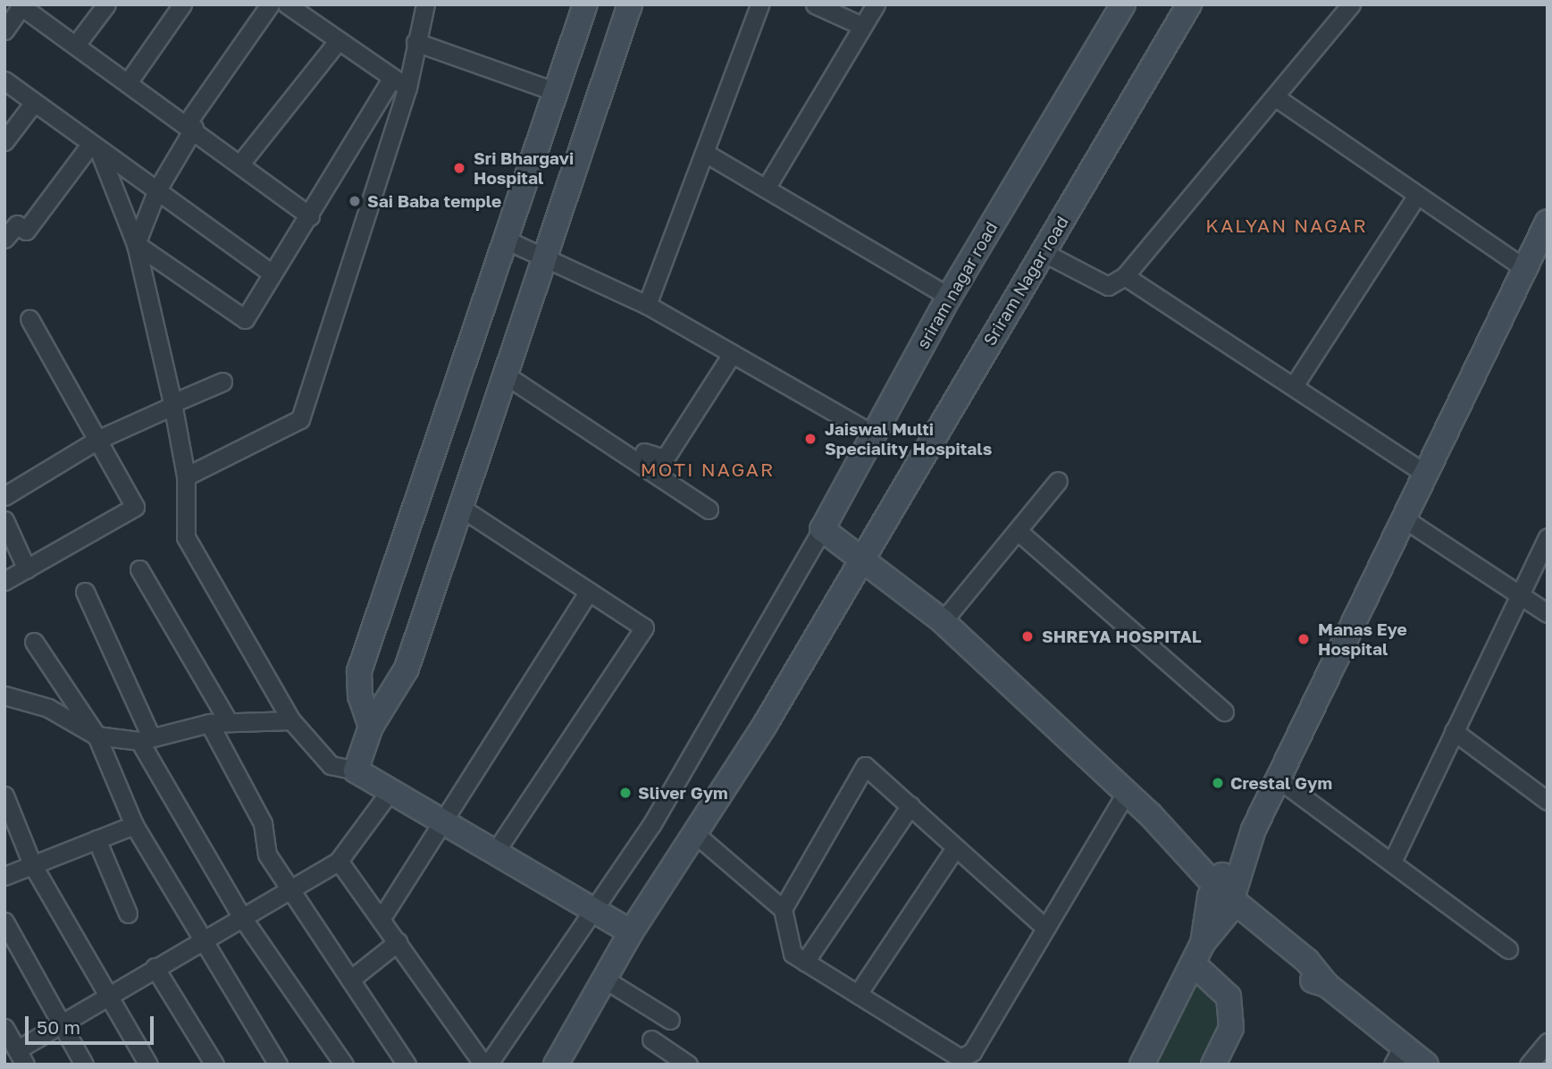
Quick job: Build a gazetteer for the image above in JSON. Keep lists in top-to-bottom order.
{
  "streets": {
    "street": ["Sriram Nagar road", "sriram nagar road"]
  },
  "districts": ["KALYAN NAGAR", "MOTI NAGAR"],
  "places": [
    "Sri Bhargavi Hospital",
    "Sai Baba temple",
    "Jaiswal Multi Speciality Hospitals",
    "SHREYA HOSPITAL",
    "Manas Eye Hospital",
    "Crestal Gym",
    "Sliver Gym"
  ],
  "scale_bar": "50 m"
}
